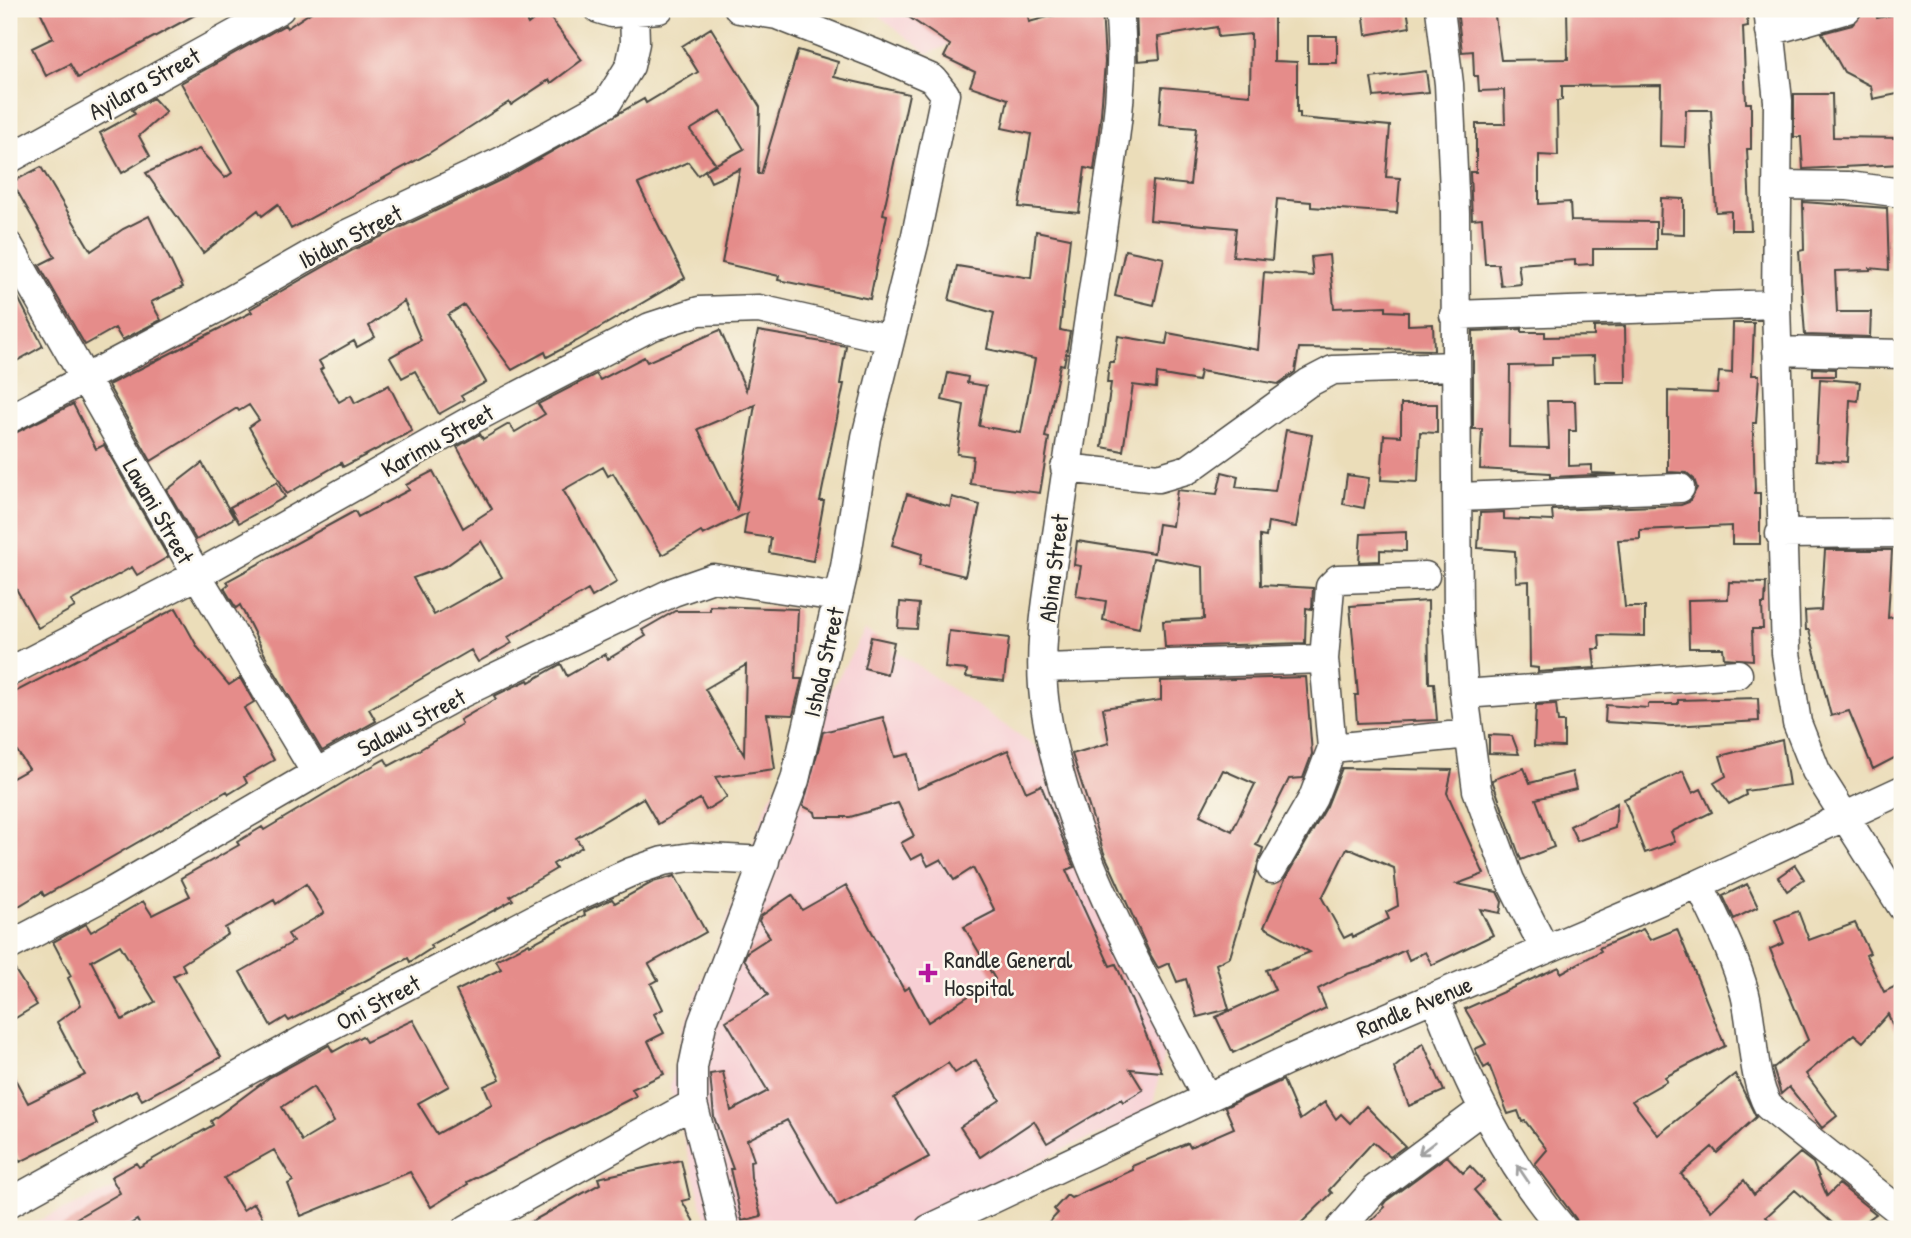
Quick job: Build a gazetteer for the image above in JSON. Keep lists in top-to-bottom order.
{
  "streets": {
    "street": [
      "Ayilara Street",
      "Ibidun Street",
      "Karimu Street",
      "Lawani Street",
      "Abina Street",
      "Ishola Street",
      "Salawu Street",
      "Oni Street",
      "Randle Avenue"
    ]
  },
  "crossings": [
    ["Ibidun Street", "Lawani Street"],
    ["Karimu Street", "Lawani Street"],
    ["Karimu Street", "Ishola Street"],
    ["Lawani Street", "Salawu Street"],
    ["Abina Street", "Randle Avenue"],
    ["Ishola Street", "Salawu Street"],
    ["Ishola Street", "Oni Street"]
  ],
  "places": {
    "health": ["Randle General Hospital"]
  }
}
